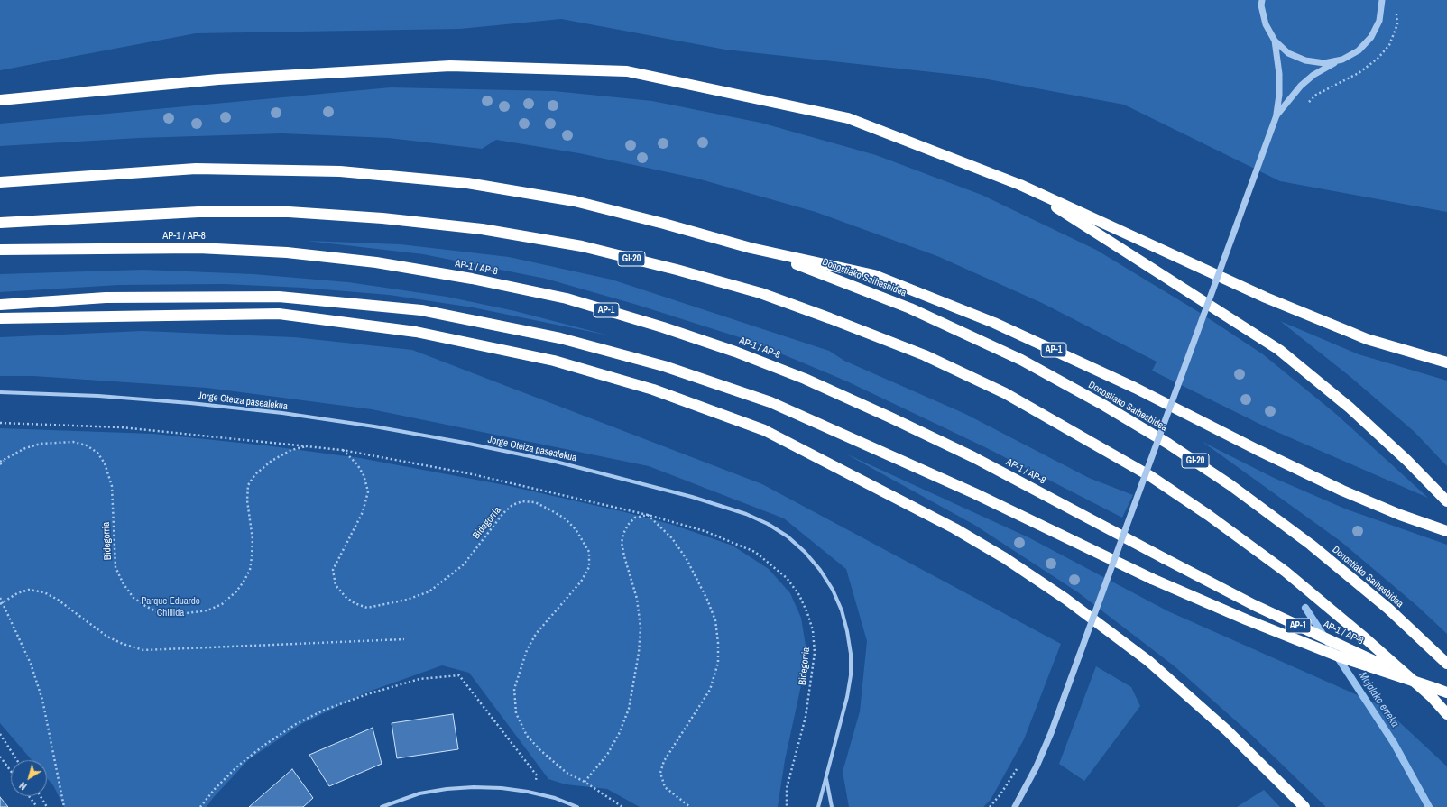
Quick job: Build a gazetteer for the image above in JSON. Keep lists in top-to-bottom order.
{
  "streets": {
    "highway": [
      "AP-1 / AP-8",
      "GI-20",
      "Donostiako Saihesbidea",
      "AP-1"
    ],
    "street": ["Jorge Oteiza pasealekua"],
    "path": ["Bidegorria"]
  },
  "crossings": [
    ["Donostiako Saihesbidea", "AP-1"]
  ],
  "water": ["Mojalako erreka"],
  "parks": ["Parque Eduardo Chillida"],
  "north": "bottom left"
}
